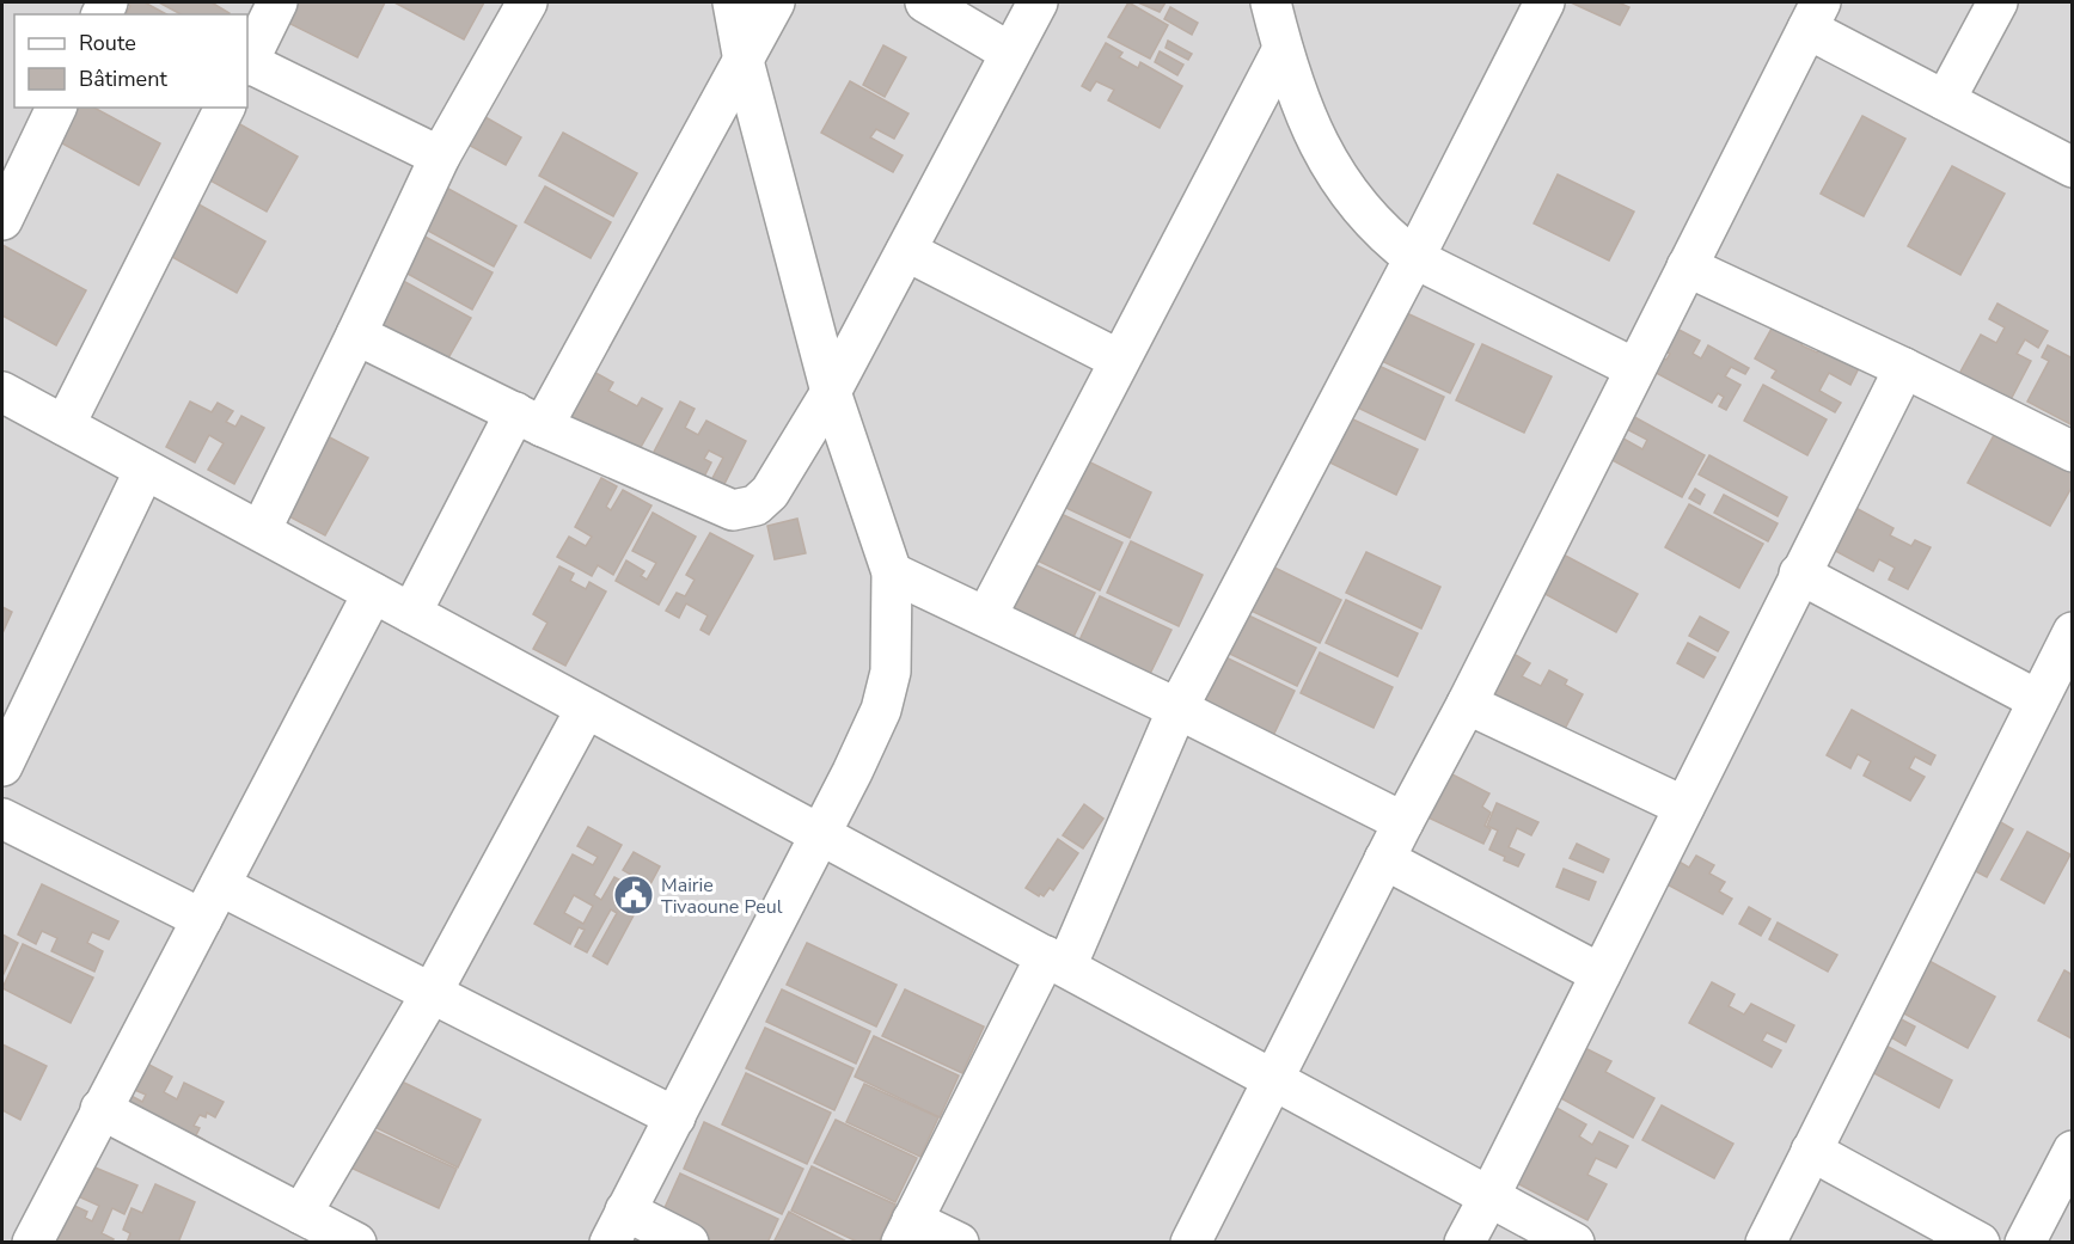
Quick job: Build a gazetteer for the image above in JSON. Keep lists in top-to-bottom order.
{
  "places": {
    "public building": ["Mairie Tivaoune Peul"]
  },
  "legend": ["Route", "Bâtiment"]
}
